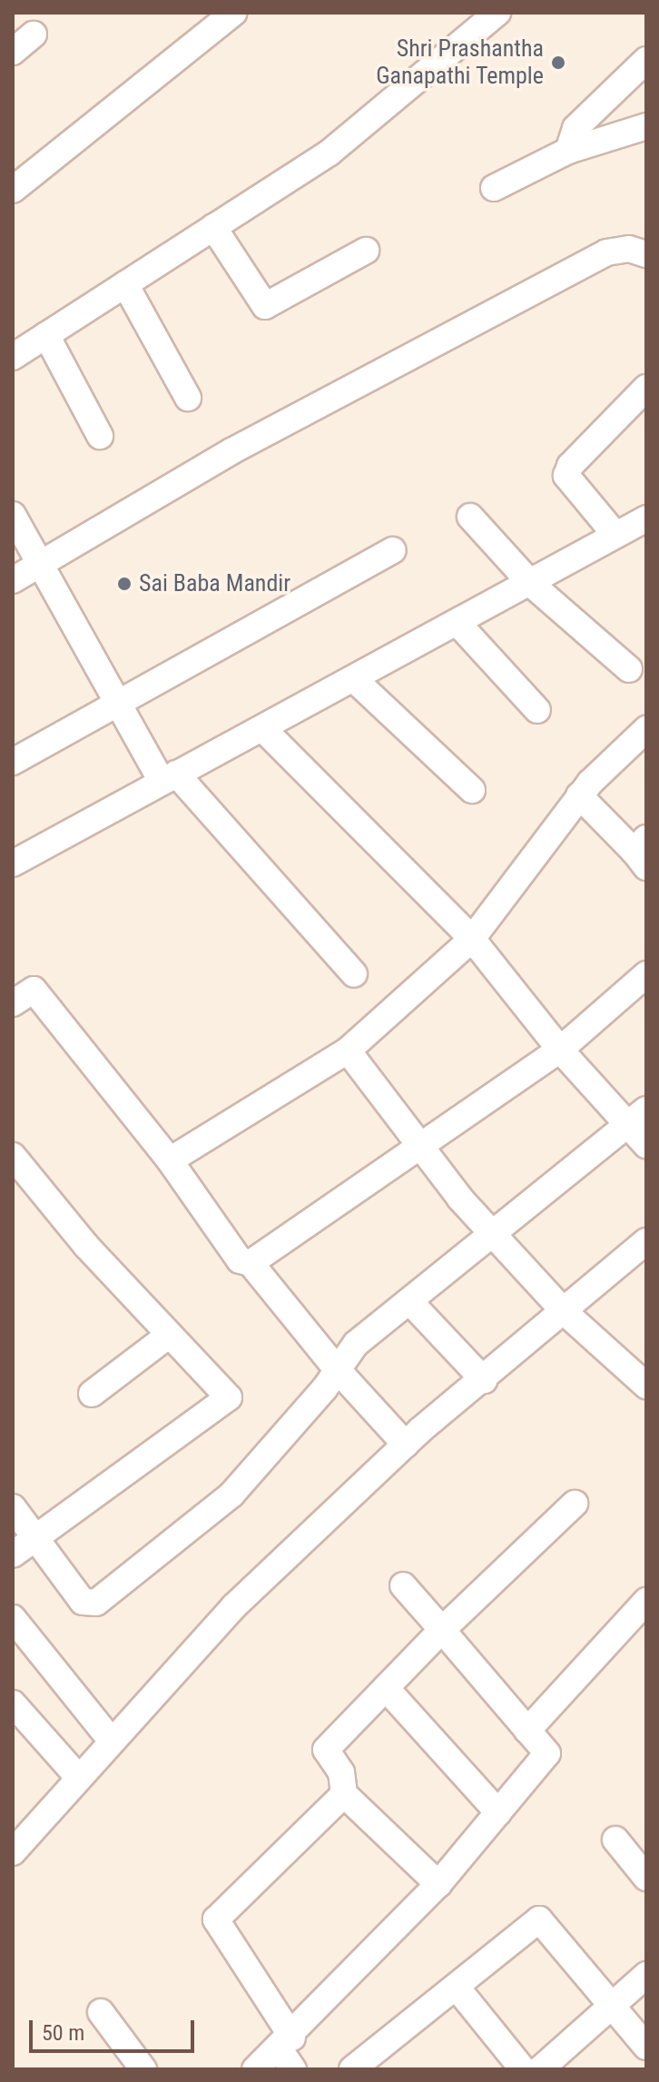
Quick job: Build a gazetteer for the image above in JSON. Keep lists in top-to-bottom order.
{
  "places": ["Shri Prashantha Ganapathi Temple", "Sai Baba Mandir"],
  "scale_bar": "50 m"
}
